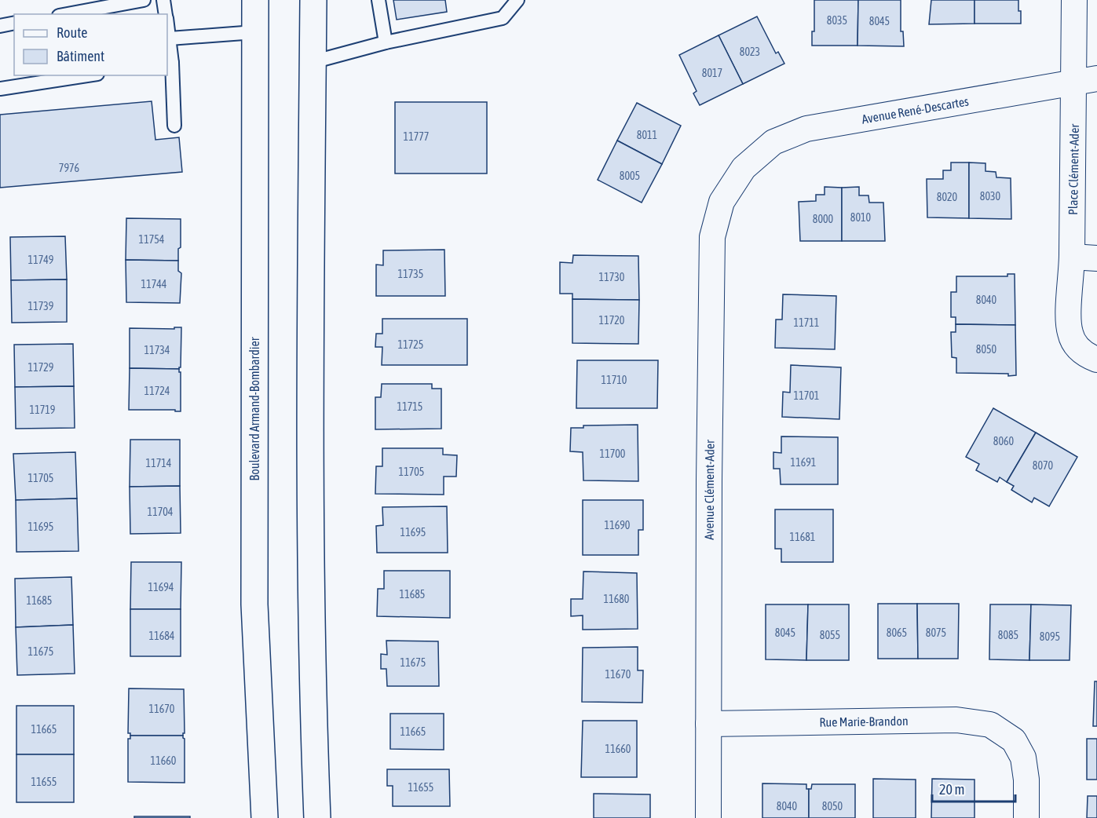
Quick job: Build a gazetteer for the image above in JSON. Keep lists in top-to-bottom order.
{
  "streets": {
    "street": [
      "Avenue René-Descartes",
      "Place Clément-Ader",
      "Boulevard Armand-Bombardier",
      "Avenue Clément-Ader",
      "Rue Marie-Brandon"
    ]
  },
  "crossings": [
    ["Avenue René-Descartes", "Place Clément-Ader"],
    ["Avenue René-Descartes", "Avenue Clément-Ader"],
    ["Avenue Clément-Ader", "Rue Marie-Brandon"]
  ],
  "house_numbers": [
    "8035",
    "8045",
    "8023",
    "8017",
    "8011",
    "11777",
    "7976",
    "8005",
    "8030",
    "8020",
    "8010",
    "8000",
    "11754",
    "11749",
    "11735",
    "11730",
    "11744",
    "8040",
    "11739",
    "11720",
    "11711",
    "11725",
    "8050",
    "11734",
    "11729",
    "11710",
    "11724",
    "11701",
    "11715",
    "11719",
    "8060",
    "11700",
    "11691",
    "11714",
    "8070",
    "11705",
    "11705",
    "11704",
    "11690",
    "11695",
    "11695",
    "11681",
    "11694",
    "11685",
    "11680",
    "11685",
    "8045",
    "8065",
    "8075",
    "8055",
    "8085",
    "11684",
    "8095",
    "11675",
    "11675",
    "11670",
    "11670",
    "11665",
    "11665",
    "11660",
    "11660",
    "11655",
    "11655",
    "8040",
    "8050"
  ],
  "legend": ["Route", "Bâtiment"],
  "scale_bar": "20 m"
}
